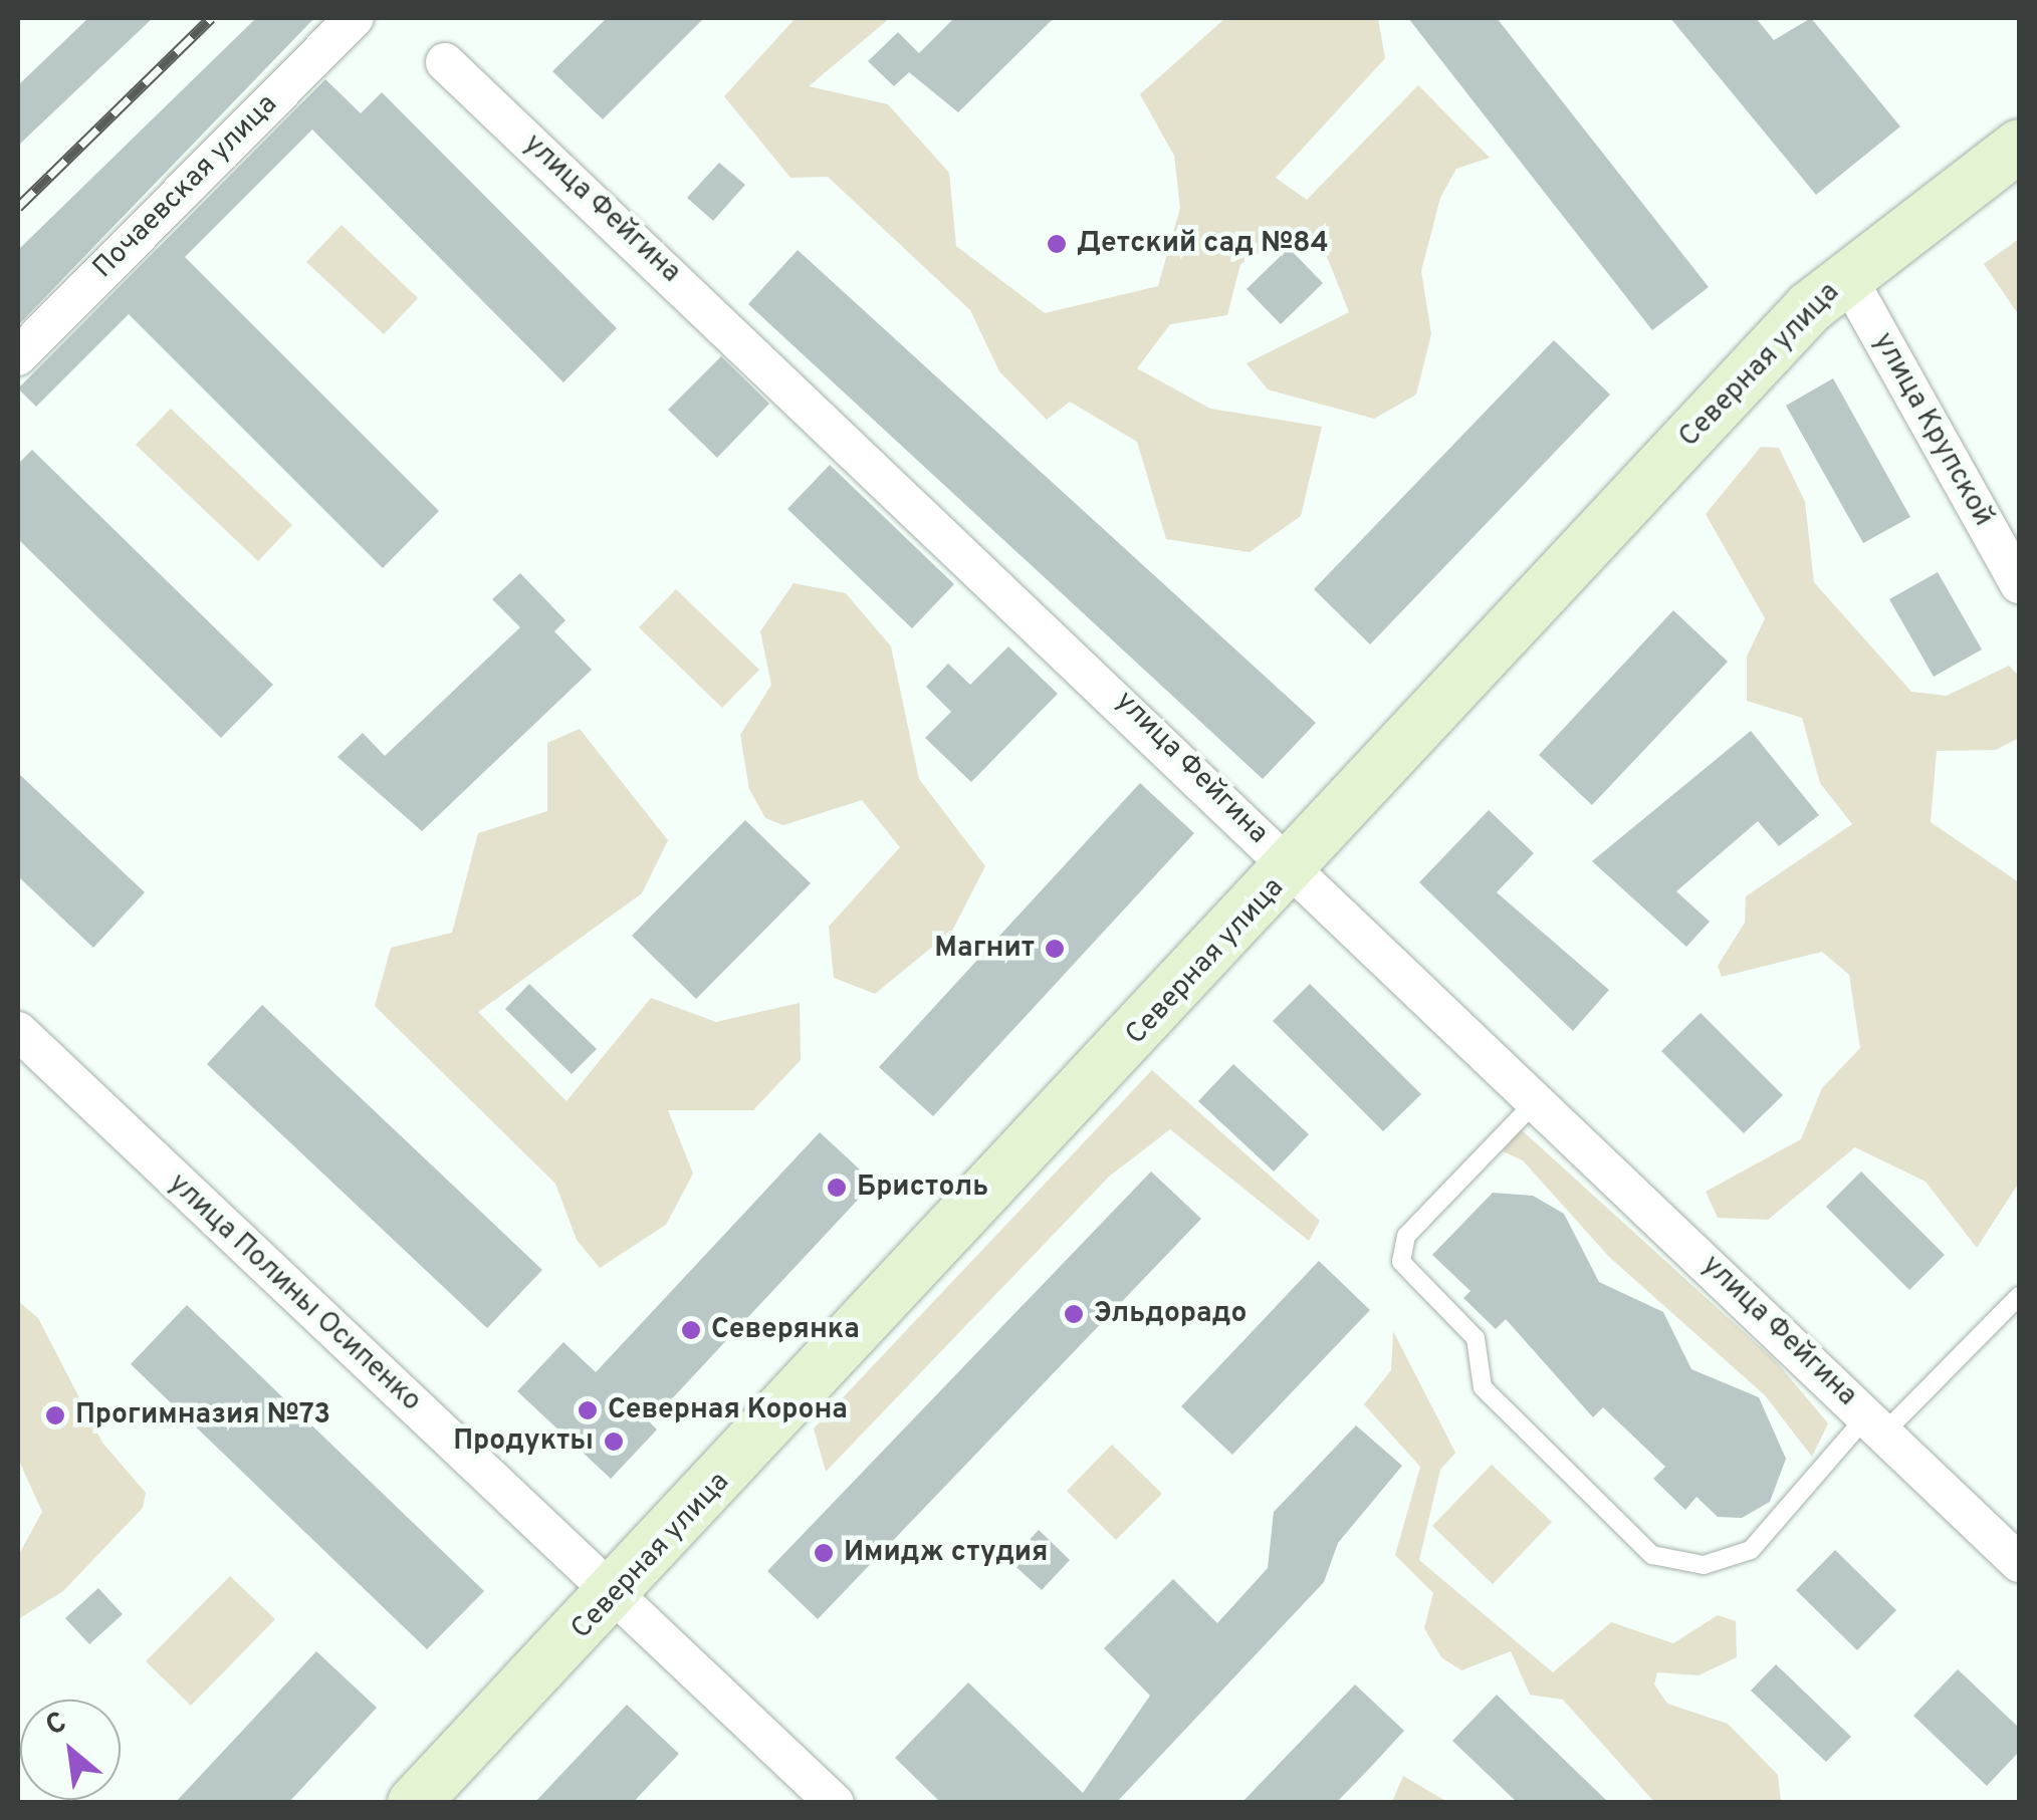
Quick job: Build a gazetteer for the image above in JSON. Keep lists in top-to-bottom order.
{
  "streets": {
    "street": [
      "Почаевская улица",
      "улица Фейгина",
      "Северная улица",
      "улица Крупской",
      "улица Полины Осипенко"
    ]
  },
  "crossings": [
    ["улица Фейгина", "Северная улица"],
    ["Северная улица", "улица Крупской"],
    ["Северная улица", "улица Полины Осипенко"]
  ],
  "places": [
    "Детский сад №84",
    "Магнит",
    "Бристоль",
    "Эльдорадо",
    "Северянка",
    "Северная Корона",
    "Прогимназия №73",
    "Продукты",
    "Имидж студия"
  ],
  "north": "top left"
}
